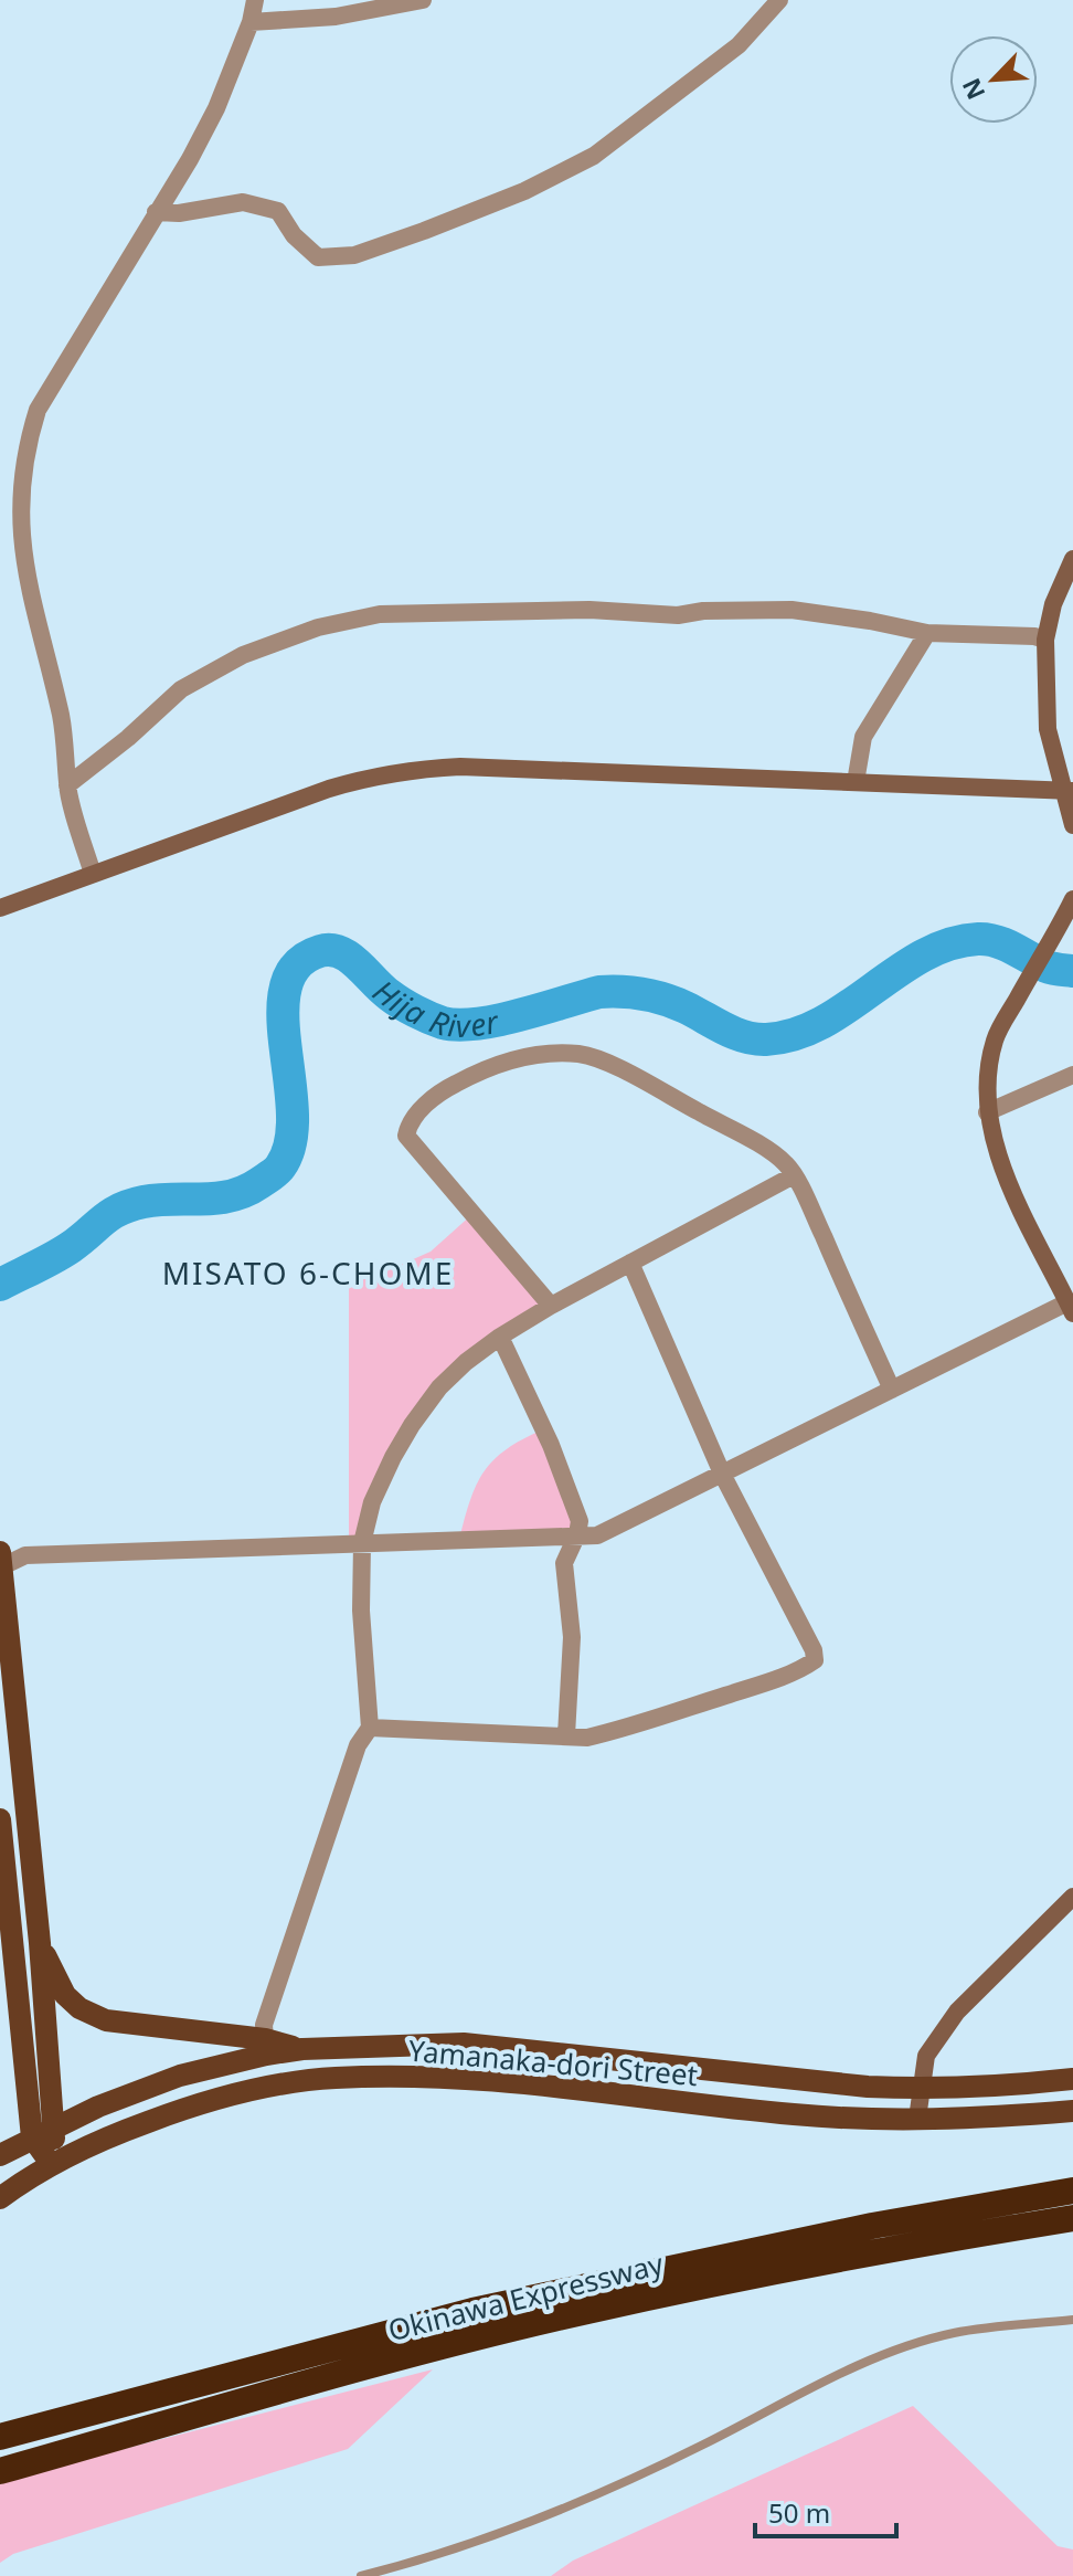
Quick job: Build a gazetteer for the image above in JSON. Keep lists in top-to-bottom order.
{
  "streets": {
    "highway": ["Okinawa Expressway"],
    "main road": ["Yamanaka-dori Street"]
  },
  "districts": ["MISATO 6-CHOME"],
  "water": ["Hija River"],
  "scale_bar": "50 m",
  "north": "bottom left"
}
